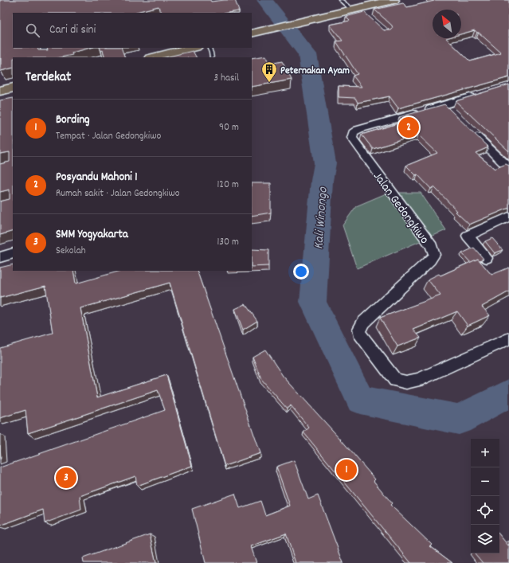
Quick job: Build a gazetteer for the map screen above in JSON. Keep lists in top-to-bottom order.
{
  "streets": {
    "street": ["Jalan Gedongkiwo"]
  },
  "water": ["Kali Winongo"],
  "places": {
    "building": ["Peternakan Ayam"]
  },
  "north": "top left",
  "page": {
    "search": "Cari di sini",
    "heading": ["Terdekat", "3 hasil"],
    "list": [
      {
        "mark": "1",
        "name": "Bording",
        "note": "Tempat · Jalan Gedongkiwo",
        "value": "90 m"
      },
      {
        "mark": "2",
        "name": "Posyandu Mahoni 1",
        "note": "Rumah sakit · Jalan Gedongkiwo",
        "value": "120 m"
      },
      {
        "mark": "3",
        "name": "SMM Yogyakarta",
        "note": "Sekolah",
        "value": "130 m"
      }
    ],
    "pins": ["2", "1", "3"],
    "map_buttons": ["+", "−"]
  }
}
